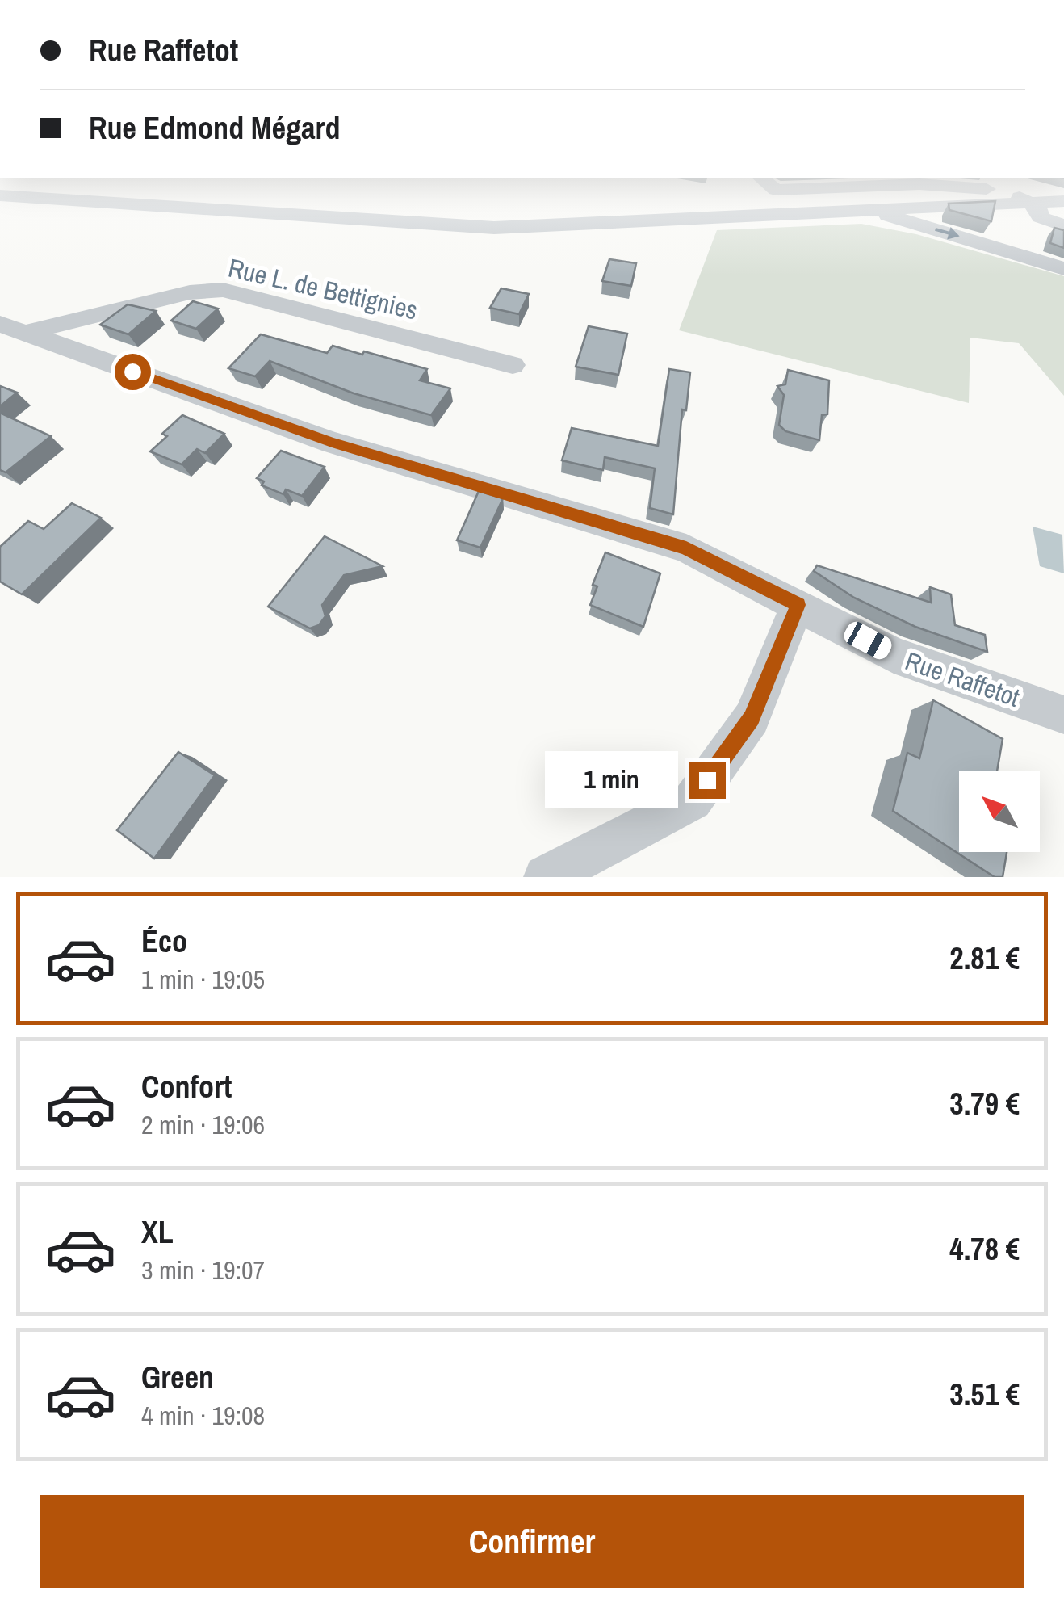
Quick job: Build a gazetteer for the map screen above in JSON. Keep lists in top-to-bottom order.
{
  "streets": {
    "street": ["Rue L. de Bettignies", "Rue Raffetot"]
  },
  "crossings": [
    ["Rue L. de Bettignies", "Rue Raffetot"]
  ],
  "north": "top left",
  "page": {
    "banner": ["Rue Raffetot", "Rue Edmond Mégard"],
    "bubble": "1 min",
    "list": [
      {
        "name": "Éco",
        "note": "1 min · 19:05",
        "value": "2.81 €"
      },
      {
        "name": "Confort",
        "note": "2 min · 19:06",
        "value": "3.79 €"
      },
      {
        "name": "XL",
        "note": "3 min · 19:07",
        "value": "4.78 €"
      },
      {
        "name": "Green",
        "note": "4 min · 19:08",
        "value": "3.51 €"
      }
    ],
    "buttons": "Confirmer"
  }
}
